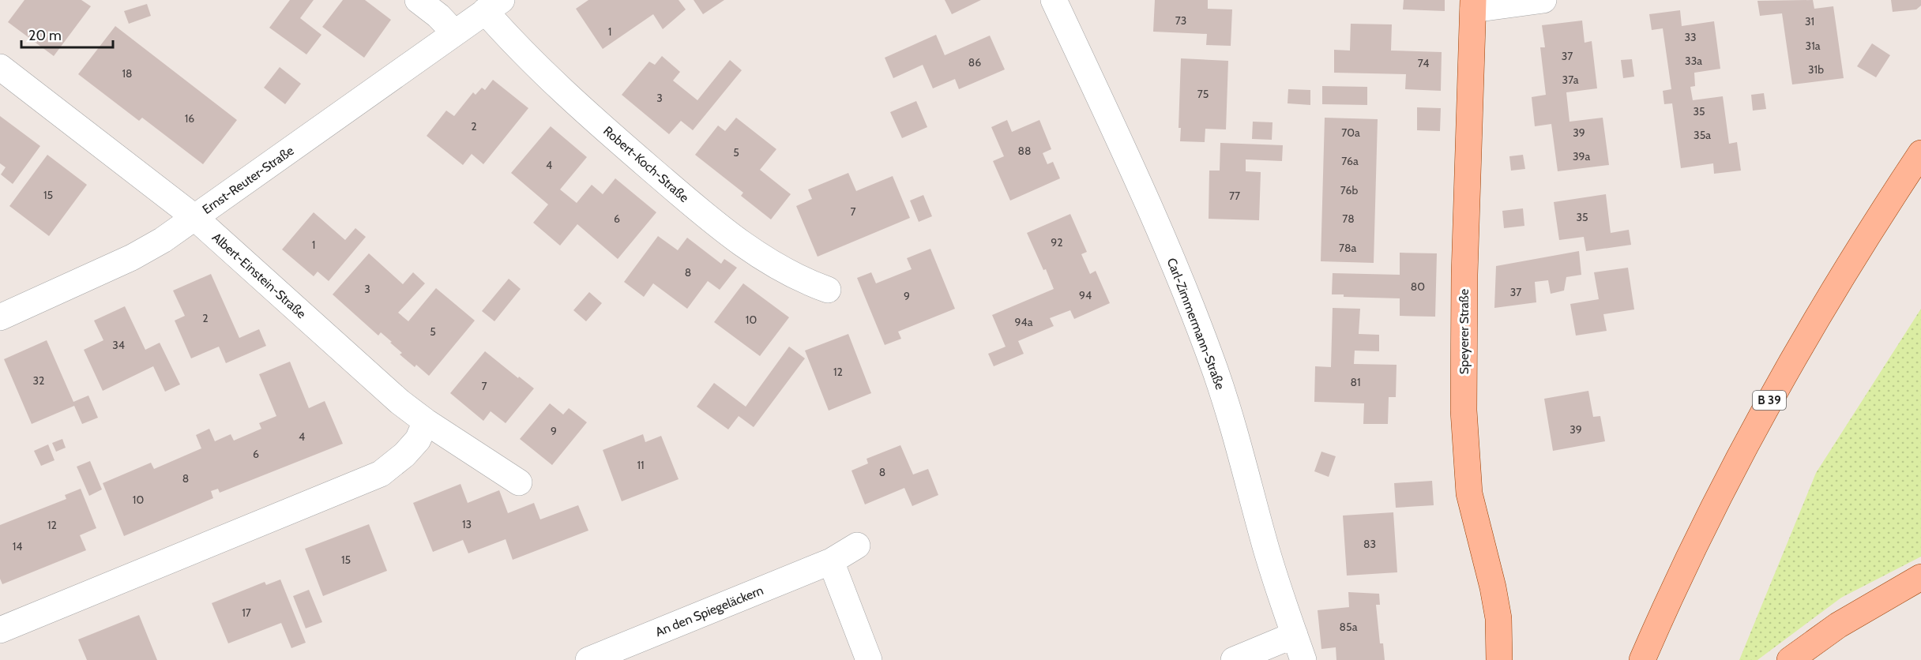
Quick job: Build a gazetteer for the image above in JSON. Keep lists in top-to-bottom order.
{
  "streets": {
    "main road": ["Speyerer Straße", "B 39"],
    "street": [
      "Robert-Koch-Straße",
      "Ernst-Reuter-Straße",
      "Albert-Einstein-Straße",
      "Carl-Zimmermann-Straße",
      "An den Spiegeläckern"
    ]
  },
  "crossings": [
    ["Robert-Koch-Straße", "Ernst-Reuter-Straße"],
    ["Ernst-Reuter-Straße", "Albert-Einstein-Straße"]
  ],
  "house_numbers": [
    "73",
    "31",
    "1",
    "33",
    "31a",
    "37",
    "33a",
    "86",
    "74",
    "31b",
    "18",
    "37a",
    "75",
    "3",
    "35",
    "16",
    "2",
    "70a",
    "39",
    "35a",
    "88",
    "5",
    "39a",
    "76a",
    "4",
    "76b",
    "15",
    "77",
    "7",
    "35",
    "6",
    "78",
    "92",
    "1",
    "78a",
    "8",
    "80",
    "3",
    "37",
    "94",
    "9",
    "2",
    "10",
    "94a",
    "5",
    "34",
    "12",
    "32",
    "81",
    "7",
    "39",
    "9",
    "4",
    "6",
    "11",
    "8",
    "8",
    "10",
    "13",
    "12",
    "83",
    "14",
    "15",
    "17",
    "85a"
  ],
  "scale_bar": "20 m"
}
